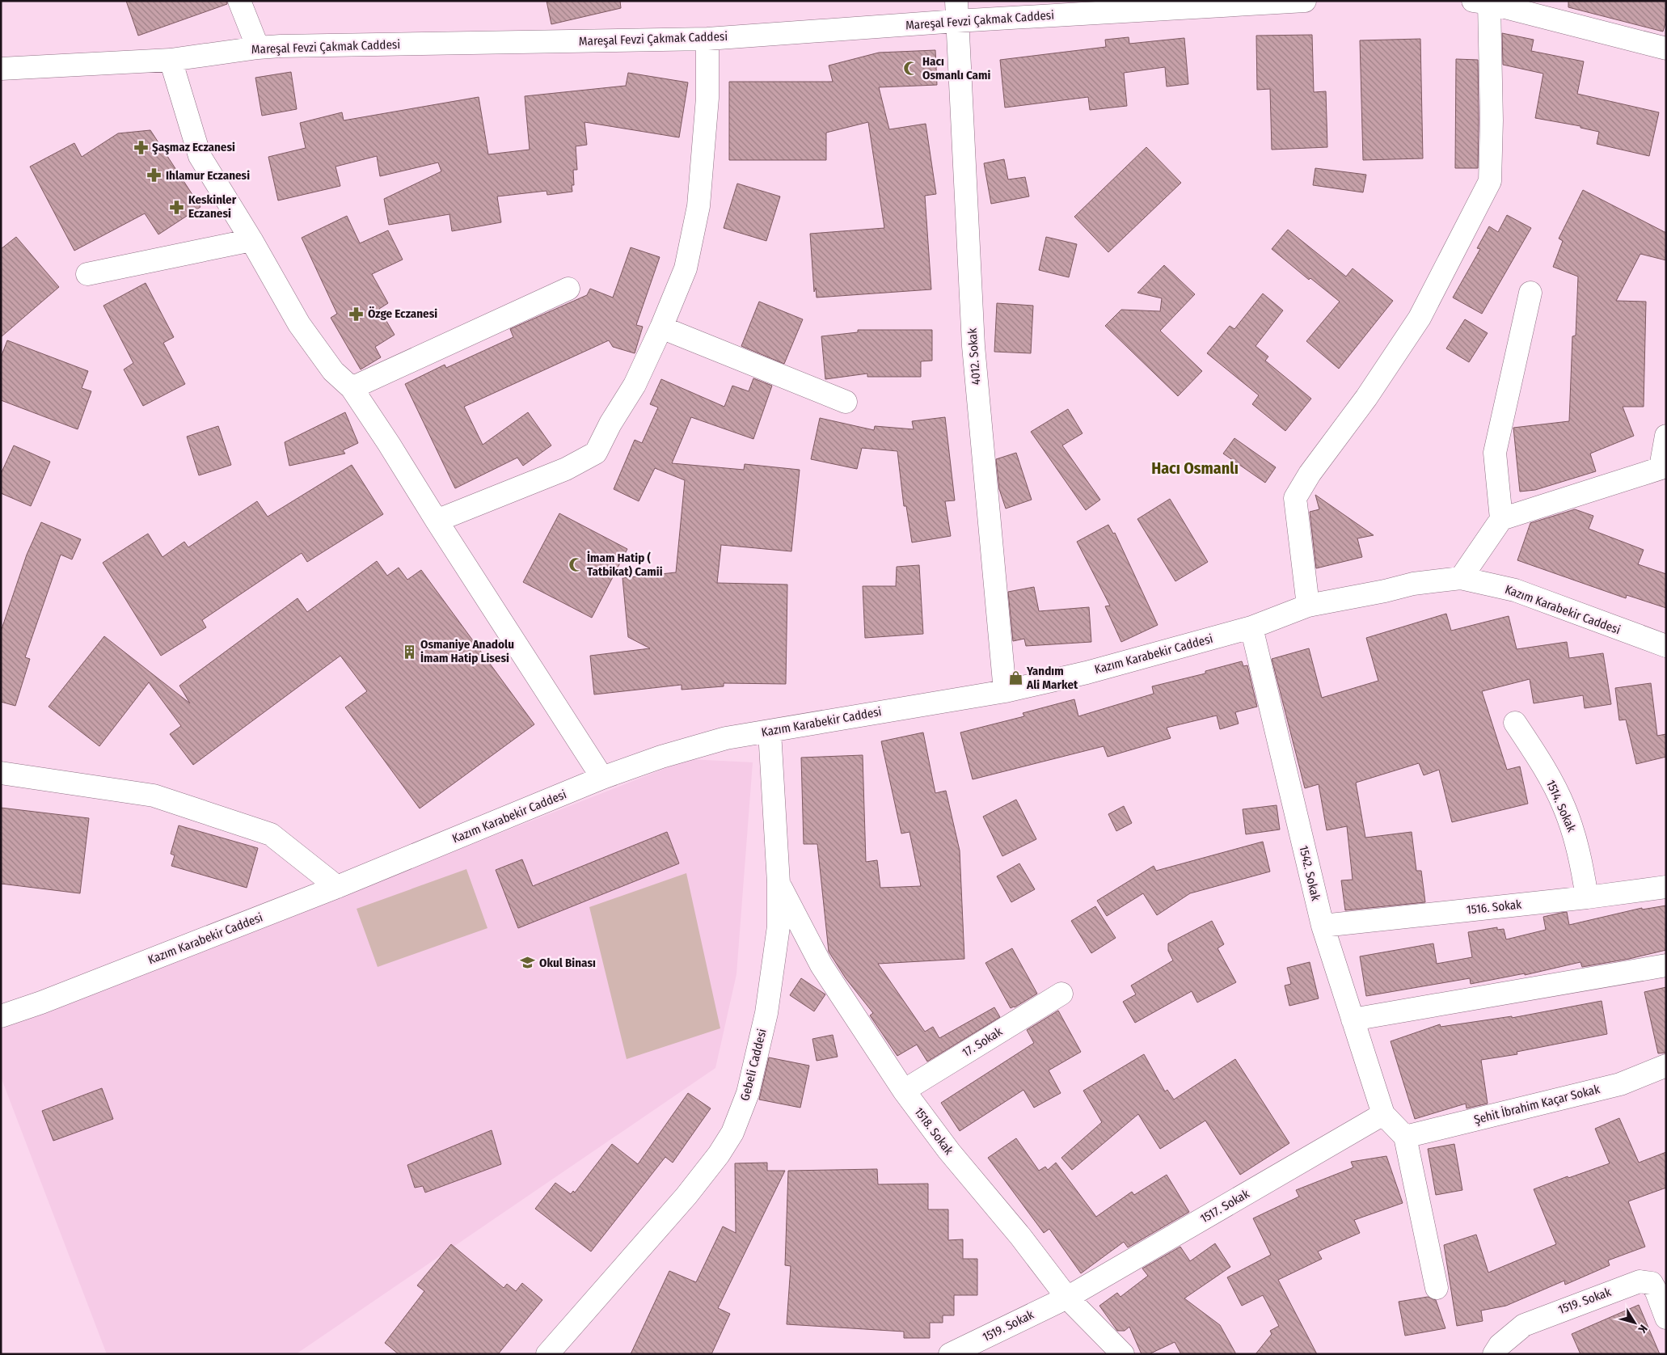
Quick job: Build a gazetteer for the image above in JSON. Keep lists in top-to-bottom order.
{
  "streets": {
    "street": [
      "Mareşal Fevzi Çakmak Caddesi",
      "4012. Sokak",
      "Kazım Karabekir Caddesi",
      "1514. Sokak",
      "1542. Sokak",
      "1516. Sokak",
      "17. Sokak",
      "Gebeli Caddesi",
      "Şehit İbrahim Kaçar Sokak",
      "1518. Sokak",
      "1517. Sokak",
      "1519. Sokak"
    ]
  },
  "crossings": [
    ["Mareşal Fevzi Çakmak Caddesi", "4012. Sokak"],
    ["4012. Sokak", "Kazım Karabekir Caddesi"],
    ["Kazım Karabekir Caddesi", "1542. Sokak"],
    ["Kazım Karabekir Caddesi", "Gebeli Caddesi"],
    ["1514. Sokak", "1516. Sokak"],
    ["1542. Sokak", "1516. Sokak"],
    ["1542. Sokak", "1517. Sokak"],
    ["17. Sokak", "1518. Sokak"],
    ["Gebeli Caddesi", "1518. Sokak"],
    ["1518. Sokak", "1517. Sokak"],
    ["1518. Sokak", "1519. Sokak"],
    ["1517. Sokak", "1519. Sokak"]
  ],
  "districts": ["Hacı Osmanlı"],
  "places": {
    "mosque": ["Hacı Osmanlı Cami", "İmam Hatip ( Tatbikat) Camii"],
    "pharmacy": [
      "Şaşmaz Eczanesi",
      "Ihlamur Eczanesi",
      "Keskinler Eczanesi",
      "Özge Eczanesi"
    ],
    "building": ["Osmaniye Anadolu İmam Hatip Lisesi"],
    "shop": ["Yandım Ali Market"],
    "school or university": ["Okul Binası"]
  },
  "north": "bottom right"
}
